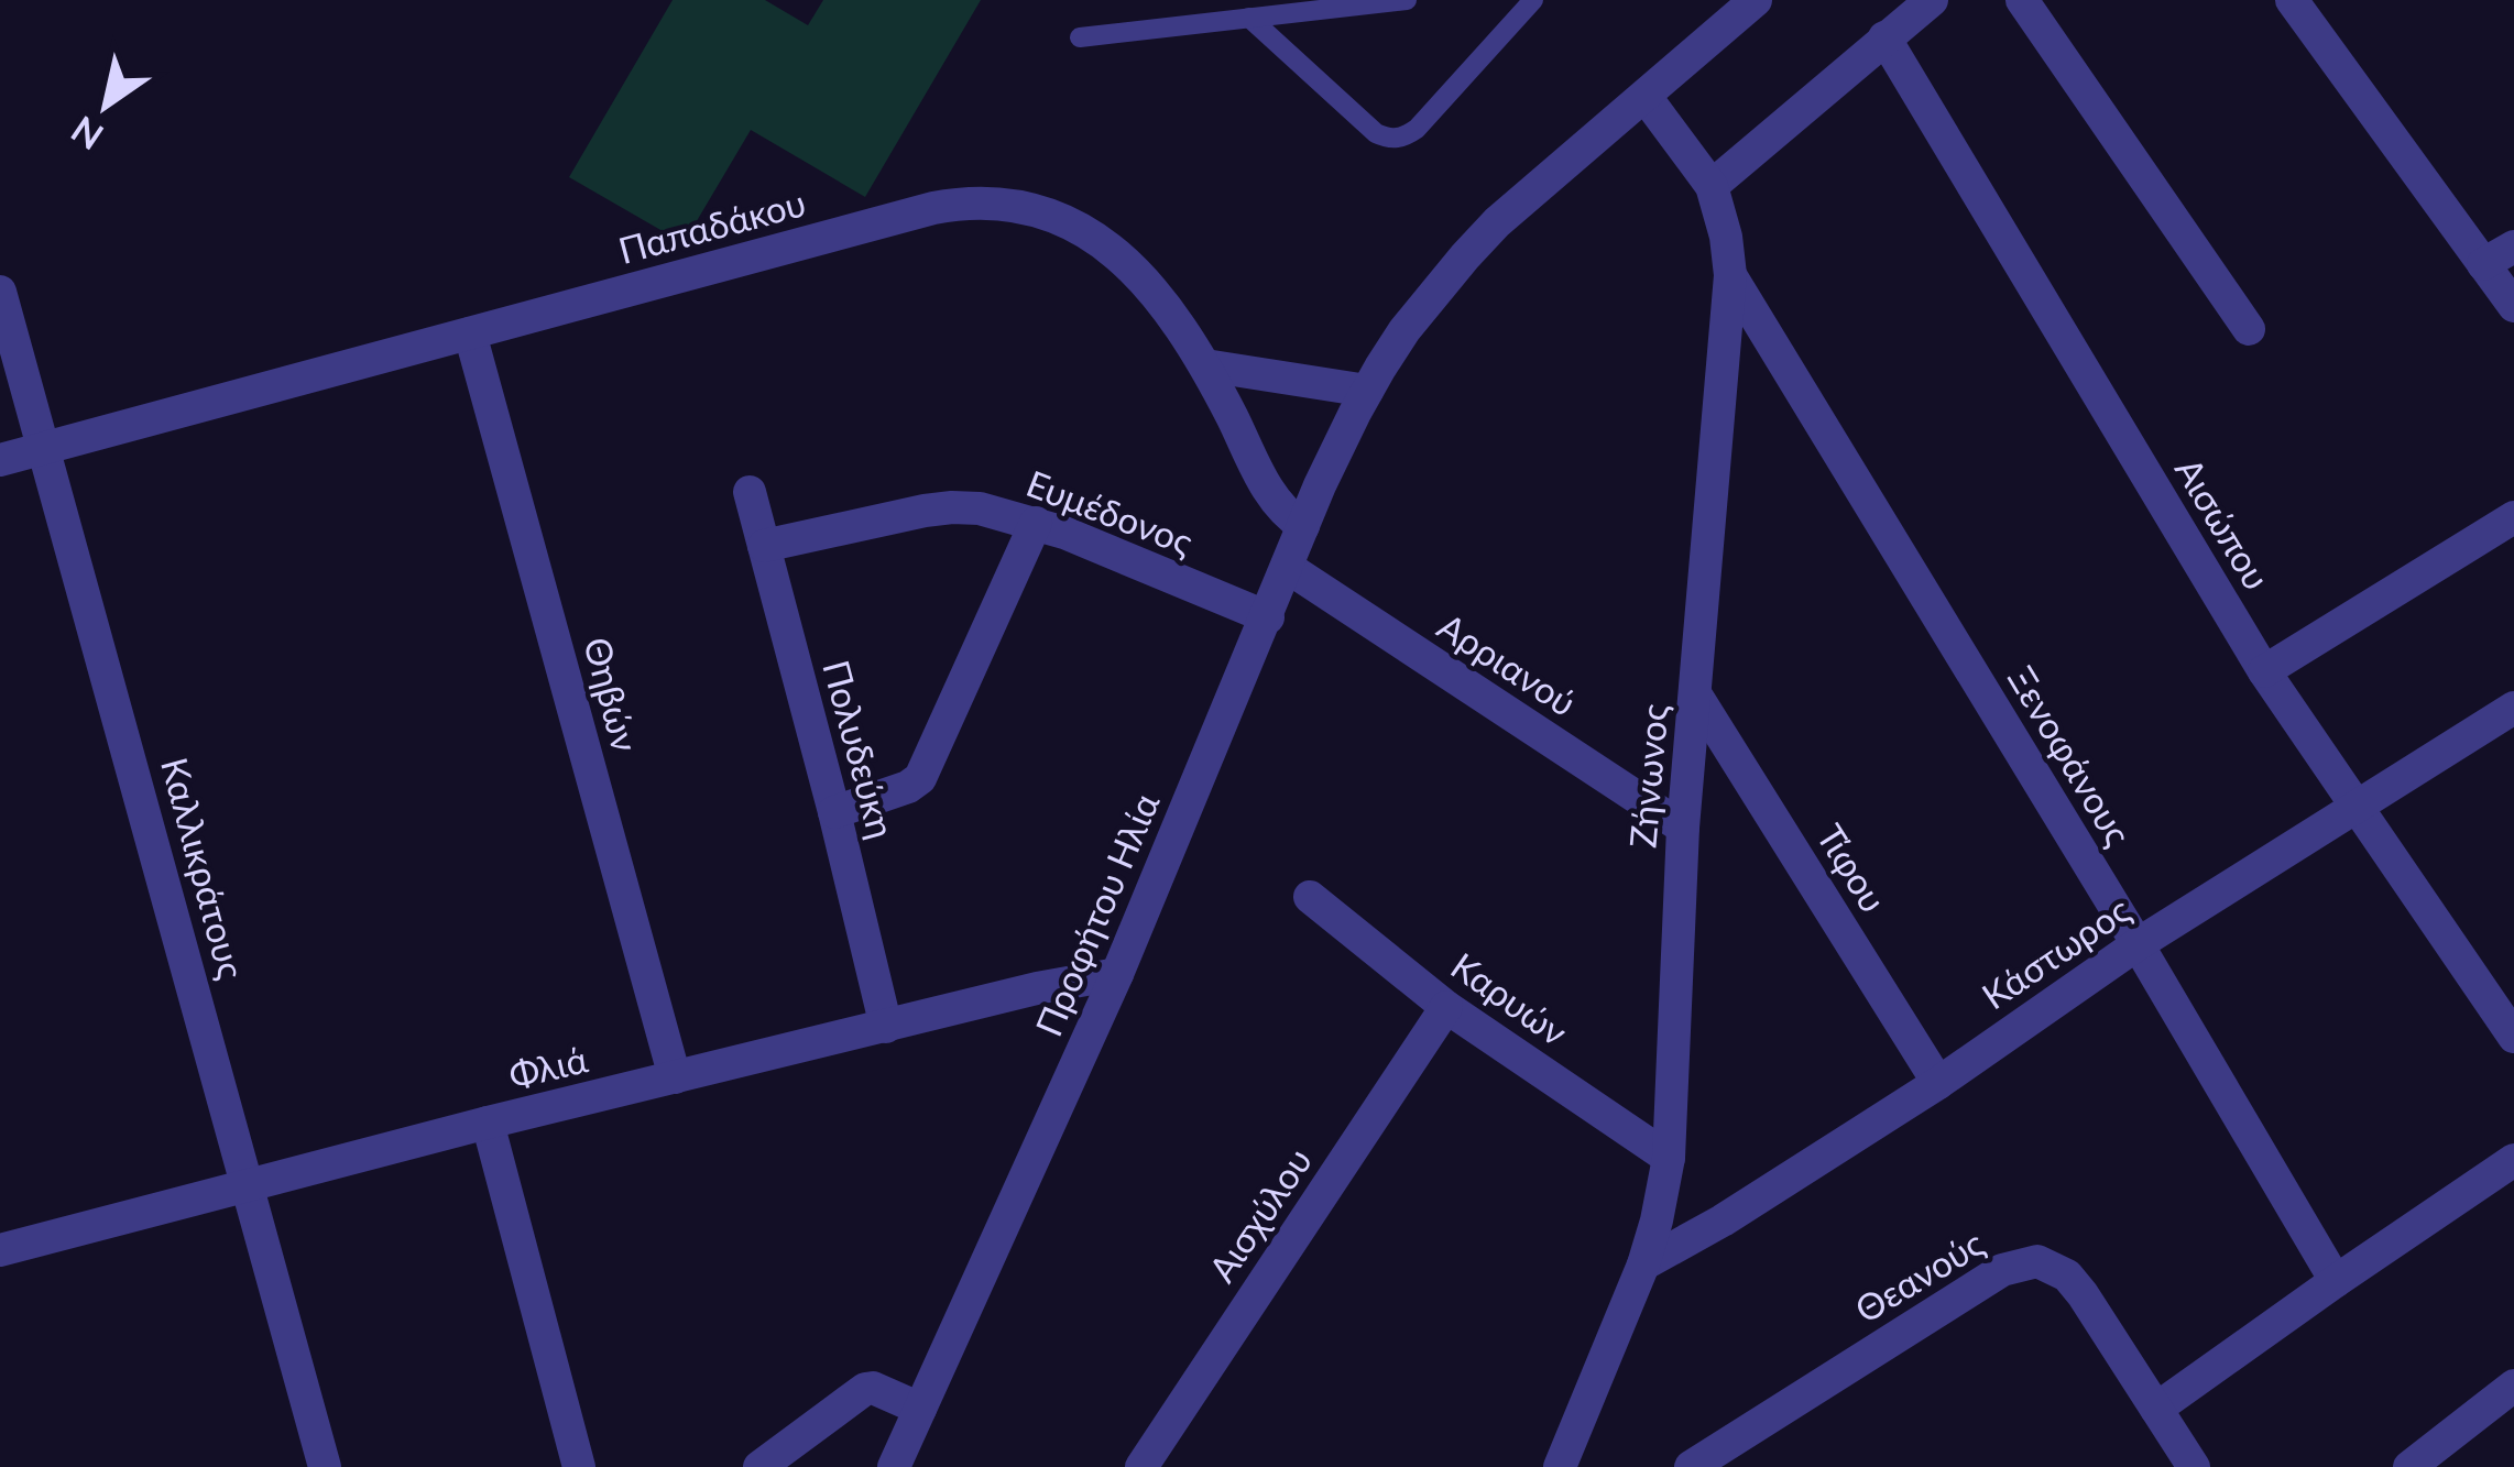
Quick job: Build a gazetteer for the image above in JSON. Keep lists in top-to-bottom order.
{
  "streets": {
    "street": [
      "Παπαδάκου",
      "Ευμέδονος",
      "Αισώπου",
      "Αρριανού",
      "Θηβών",
      "Πολυδεύκη",
      "Ξενοφάνους",
      "Ζήνωνος",
      "Καλλικράτους",
      "Τίφου",
      "Προφήτου Ηλία",
      "Κάστωρος",
      "Καρυών",
      "Φλιά",
      "Αισχύλου",
      "Θεανούς"
    ]
  },
  "crossings": [
    ["Παπαδάκου", "Θηβών"],
    ["Παπαδάκου", "Καλλικράτους"],
    ["Παπαδάκου", "Προφήτου Ηλία"],
    ["Ευμέδονος", "Πολυδεύκη"],
    ["Ευμέδονος", "Προφήτου Ηλία"],
    ["Αισώπου", "Κάστωρος"],
    ["Αρριανού", "Ζήνωνος"],
    ["Αρριανού", "Προφήτου Ηλία"],
    ["Θηβών", "Φλιά"],
    ["Πολυδεύκη", "Φλιά"],
    ["Ξενοφάνους", "Ζήνωνος"],
    ["Ξενοφάνους", "Κάστωρος"],
    ["Ζήνωνος", "Τίφου"],
    ["Ζήνωνος", "Προφήτου Ηλία"],
    ["Ζήνωνος", "Κάστωρος"],
    ["Ζήνωνος", "Καρυών"],
    ["Καλλικράτους", "Φλιά"],
    ["Τίφου", "Κάστωρος"],
    ["Προφήτου Ηλία", "Φλιά"],
    ["Καρυών", "Αισχύλου"]
  ],
  "north": "bottom left"
}
